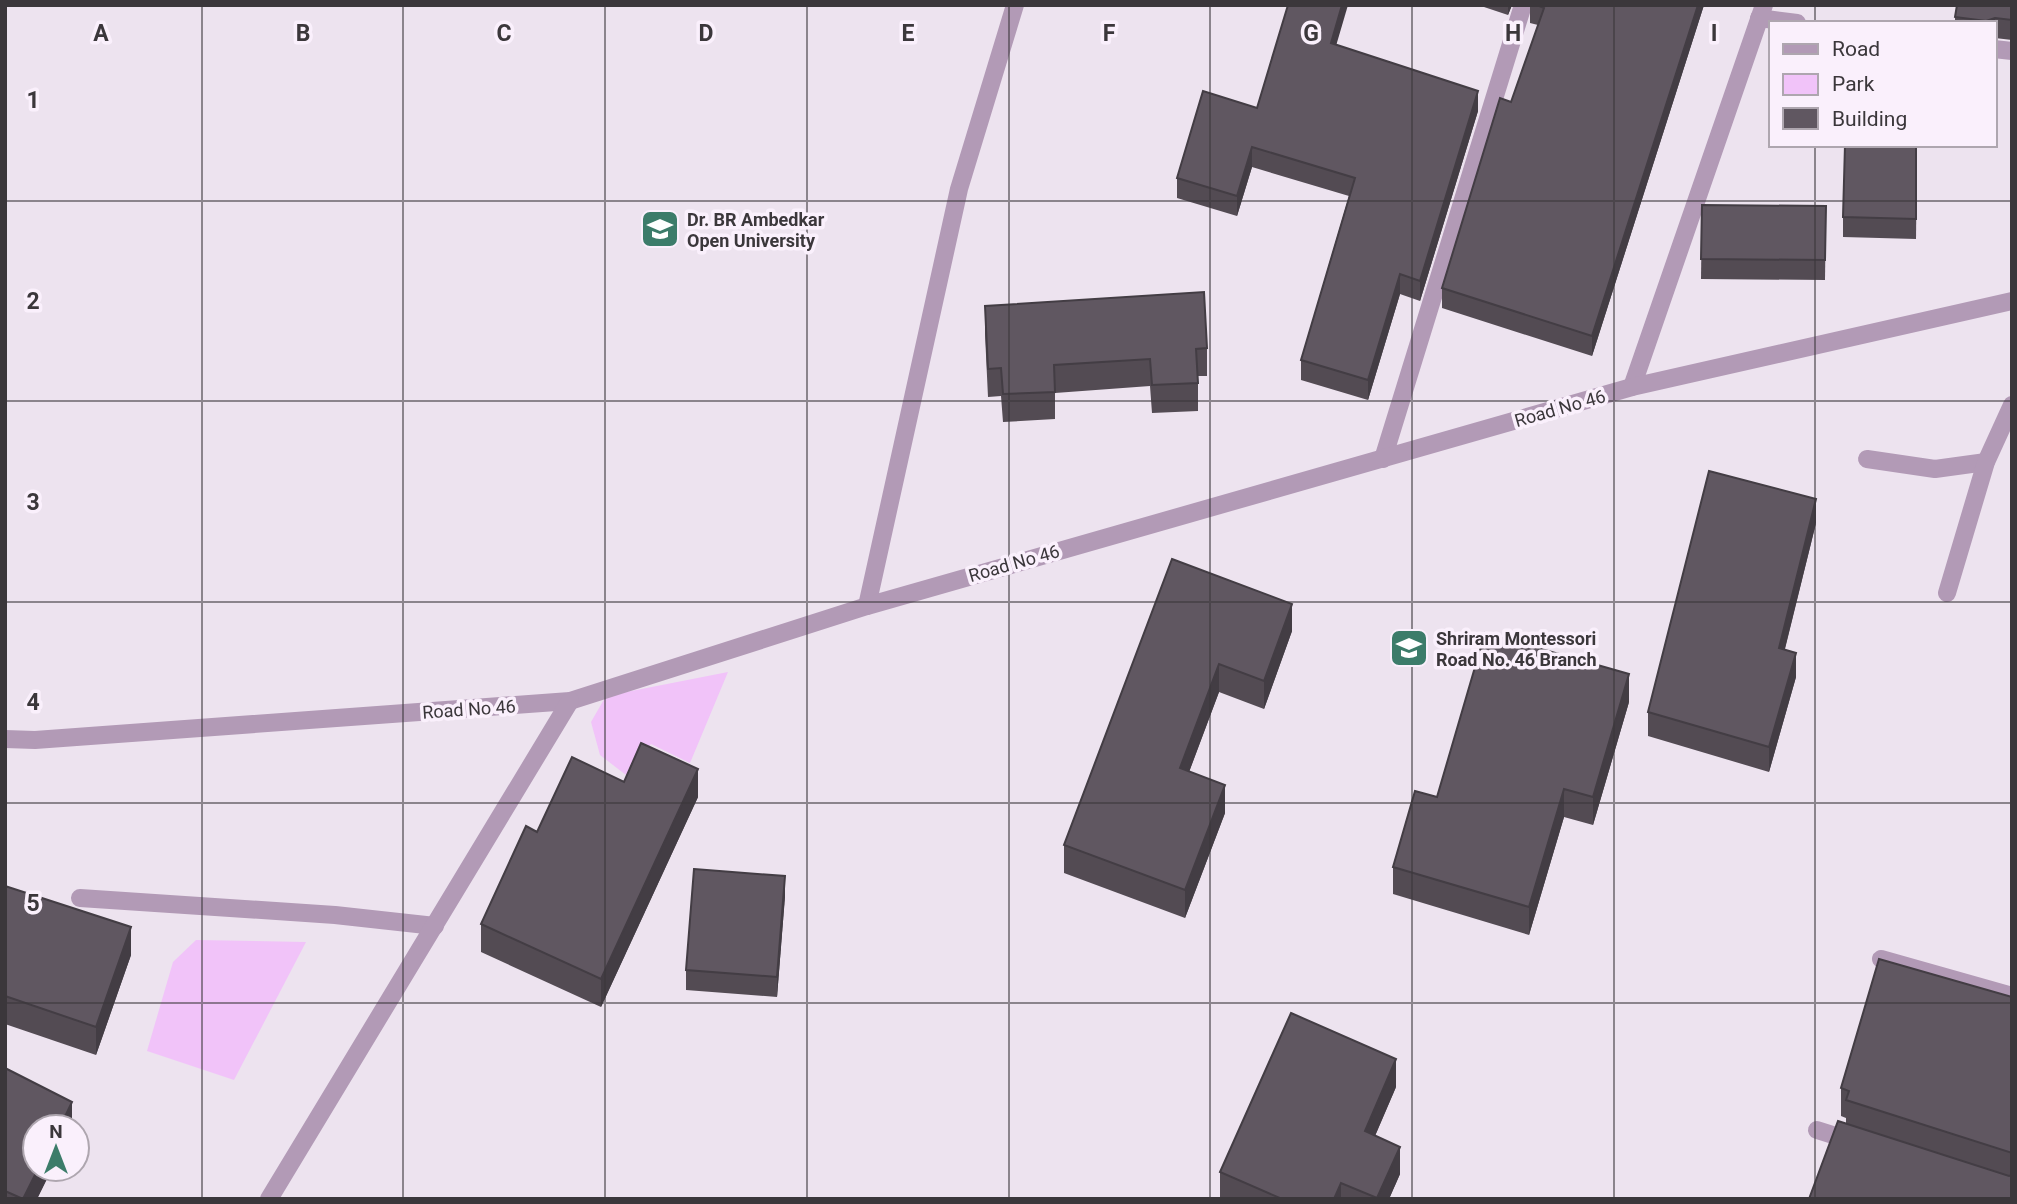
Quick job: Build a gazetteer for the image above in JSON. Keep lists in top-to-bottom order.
{
  "streets": {
    "street": ["Road No 46"]
  },
  "places": {
    "school or university": ["Dr. BR Ambedkar Open University", "Shriram Montessori Road No. 46 Branch"]
  },
  "legend": ["Road", "Park", "Building"],
  "north": "top",
  "grid": {
    "columns": [
      "A",
      "B",
      "C",
      "D",
      "E",
      "F",
      "G",
      "H",
      "I"
    ],
    "rows": [
      "1",
      "2",
      "3",
      "4",
      "5"
    ]
  }
}
